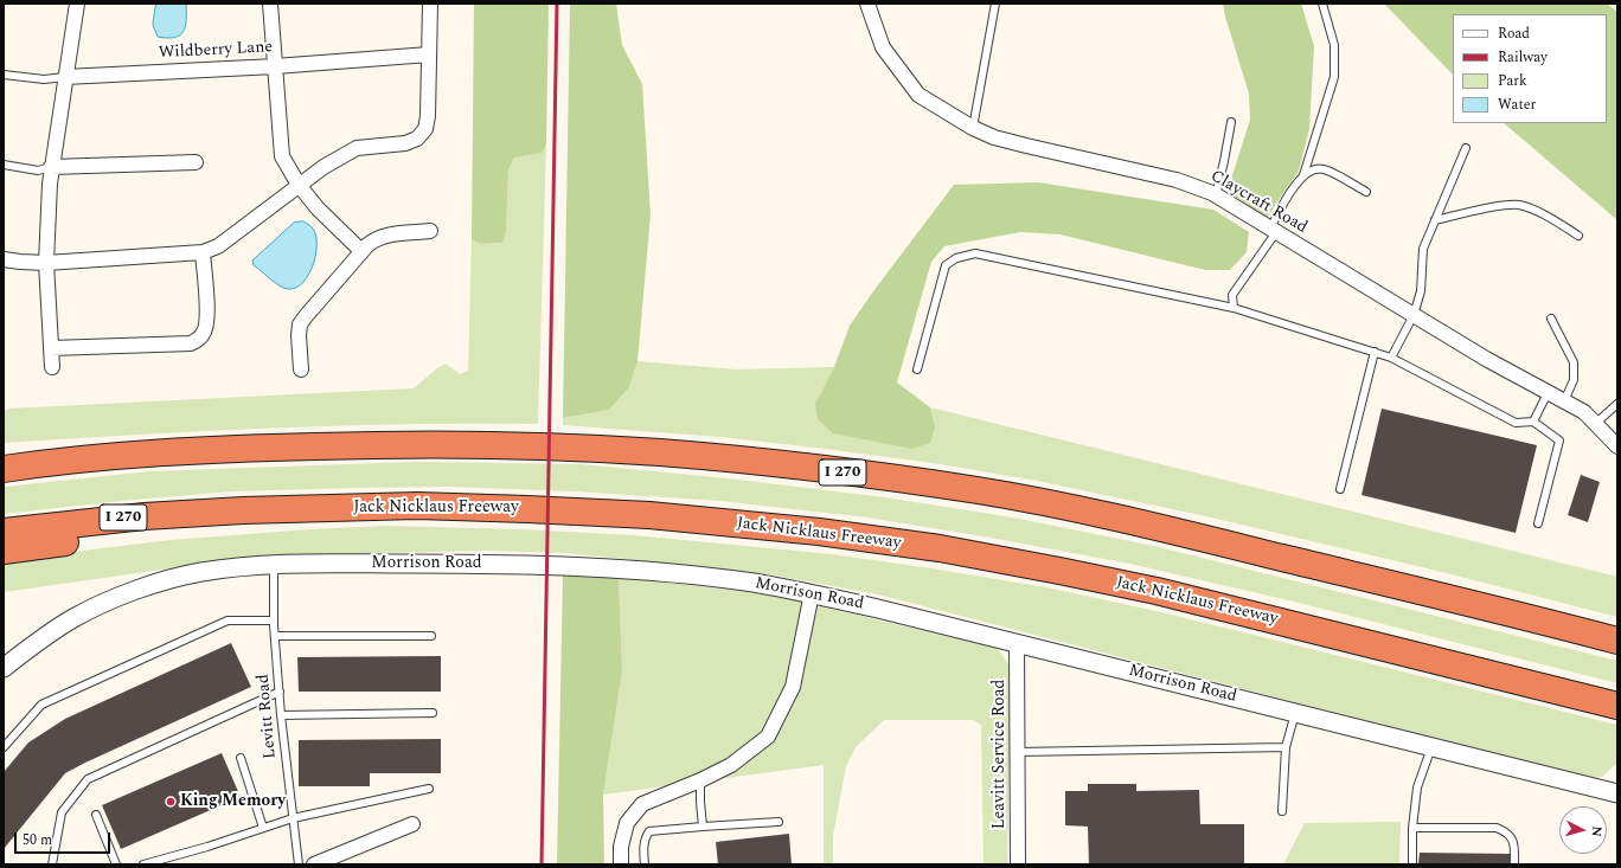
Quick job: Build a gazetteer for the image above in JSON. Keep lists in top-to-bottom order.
{
  "streets": {
    "highway": ["I 270", "Jack Nicklaus Freeway"],
    "street": [
      "Wildberry Lane",
      "Claycraft Road",
      "Morrison Road",
      "Leavitt Service Road"
    ],
    "lane": ["Levitt Road"]
  },
  "crossings": [
    ["Morrison Road", "Levitt Road"],
    ["Morrison Road", "Leavitt Service Road"]
  ],
  "places": ["King Memory"],
  "legend": [
    "Road",
    "Railway",
    "Park",
    "Water"
  ],
  "scale_bar": "50 m",
  "north": "right"
}
